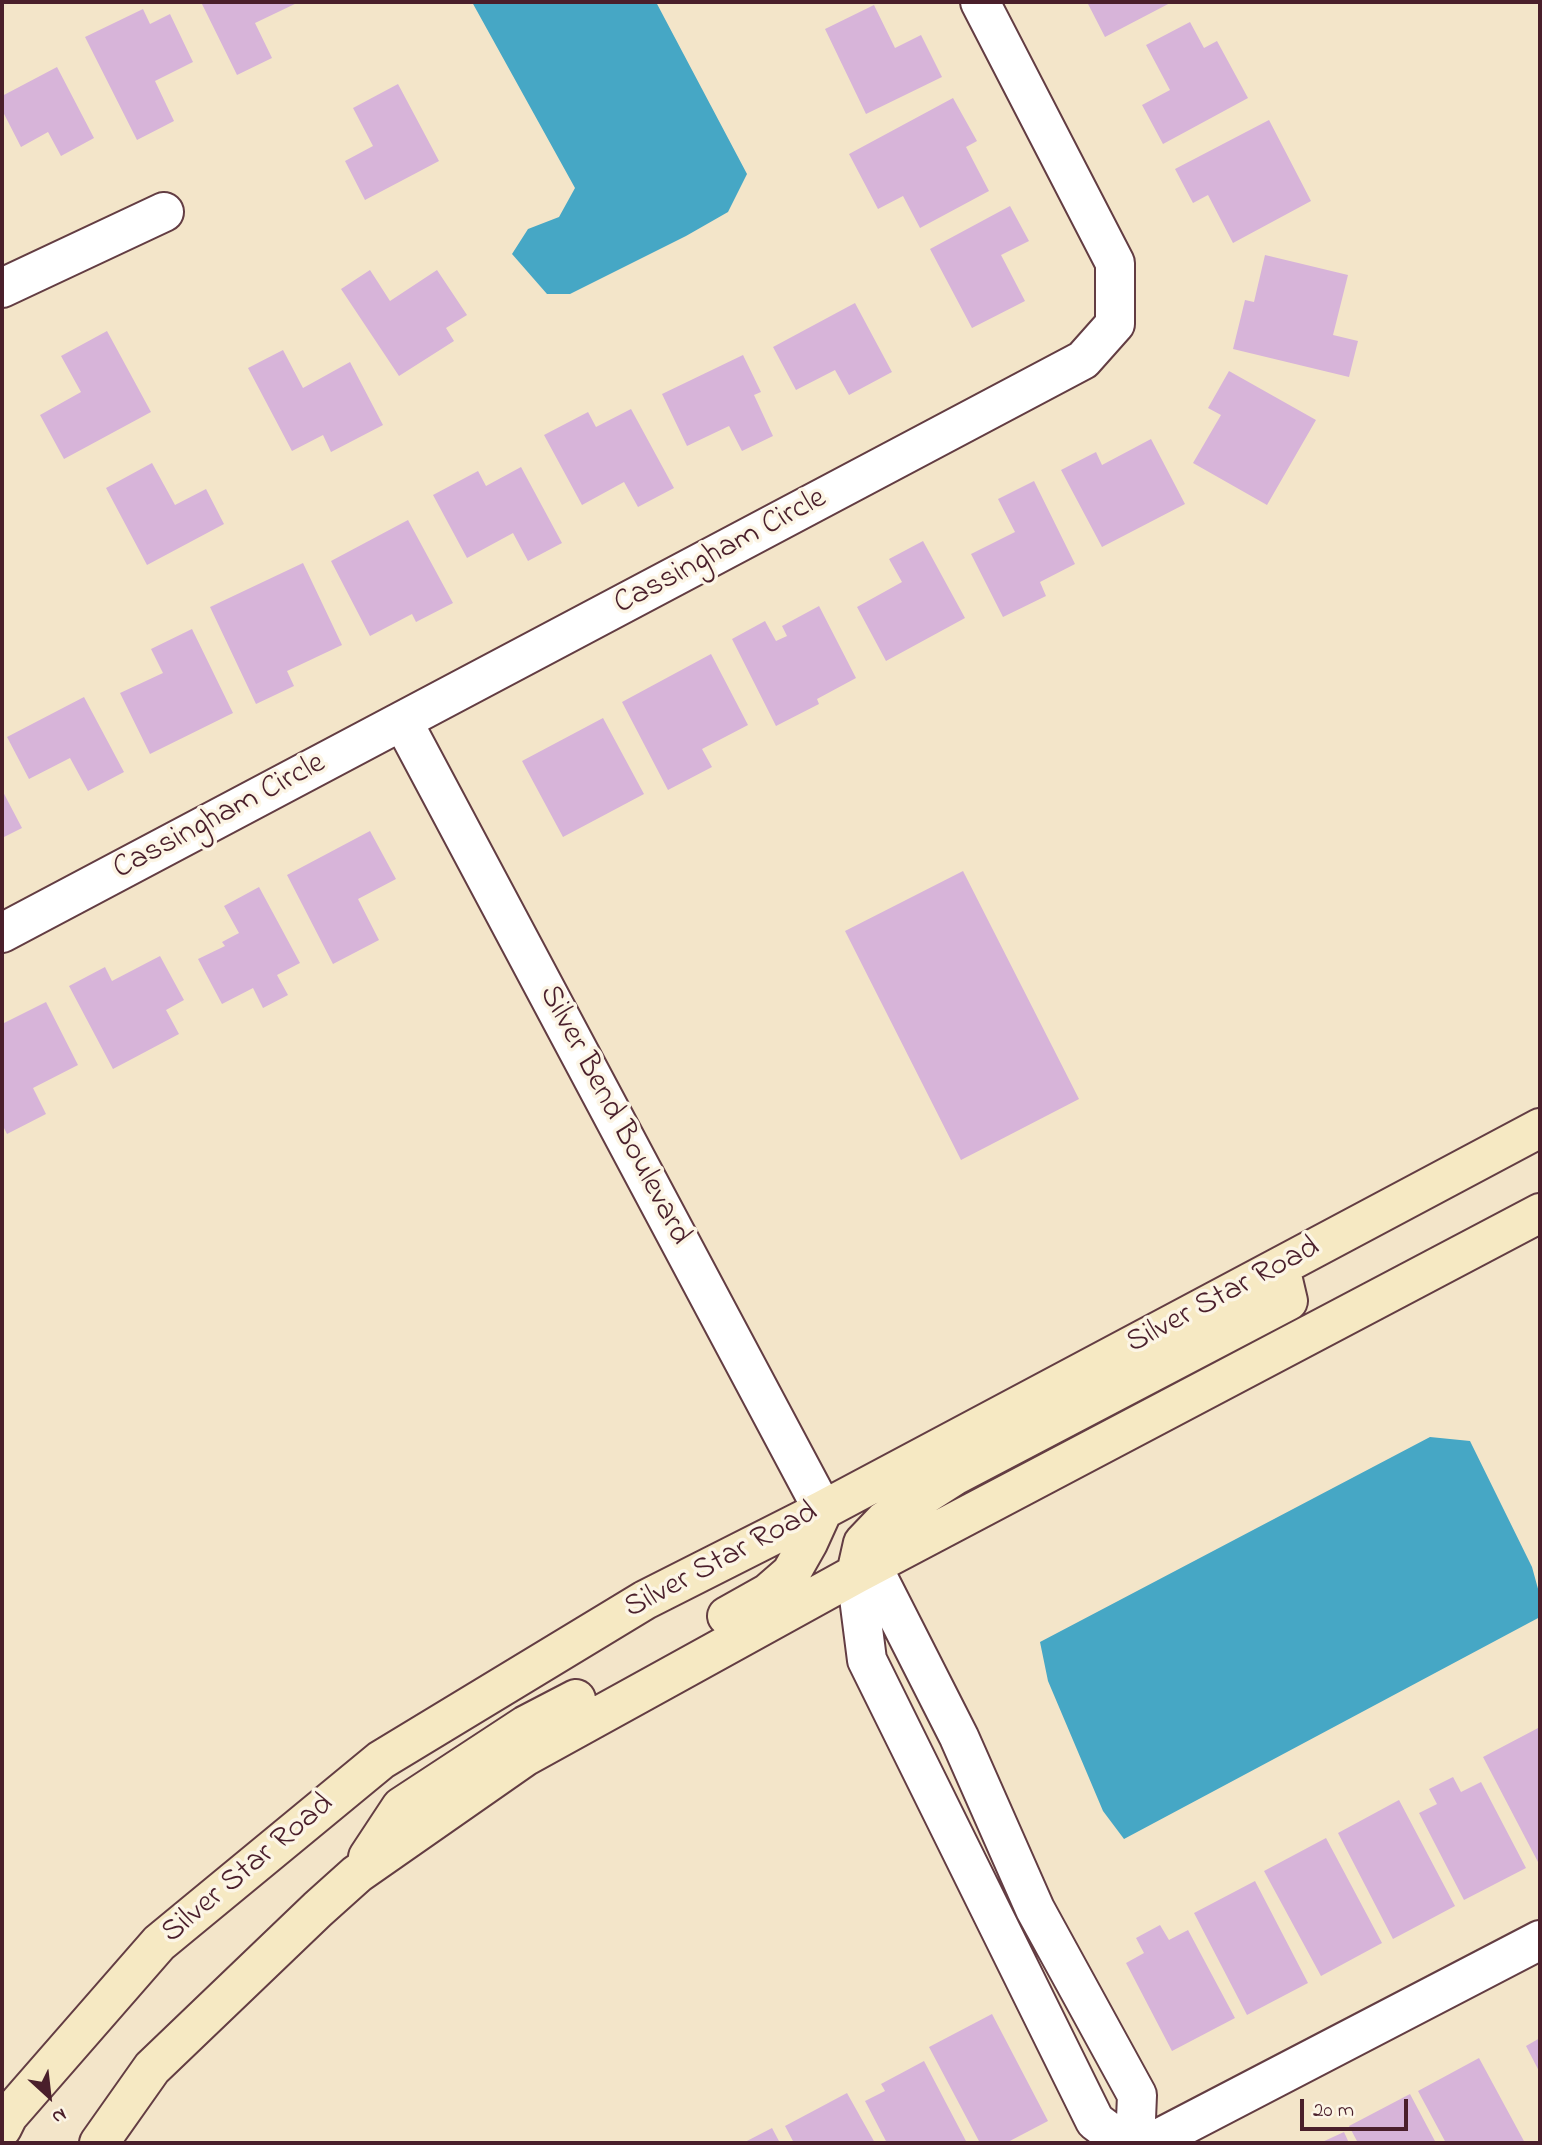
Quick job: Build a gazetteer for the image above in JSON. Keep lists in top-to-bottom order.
{
  "streets": {
    "main road": ["Silver Star Road"],
    "street": ["Cassingham Circle", "Silver Bend Boulevard"]
  },
  "crossings": [
    ["Cassingham Circle", "Silver Bend Boulevard"],
    ["Silver Bend Boulevard", "Silver Star Road"]
  ],
  "scale_bar": "20 m",
  "north": "bottom right"
}
